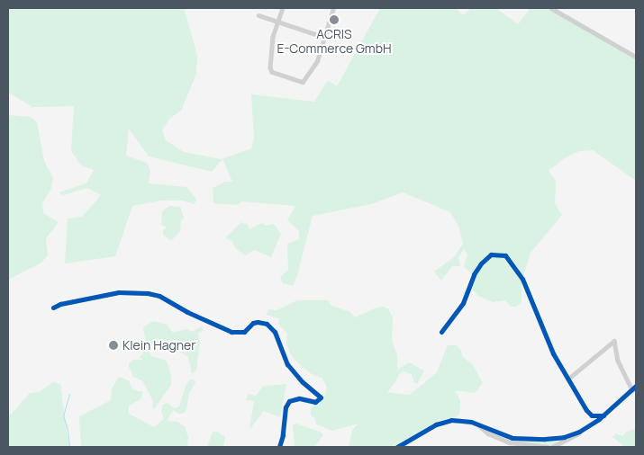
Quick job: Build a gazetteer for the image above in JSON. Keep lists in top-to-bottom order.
{
  "places": ["ACRIS E-Commerce GmbH", "Klein Hagner"]
}
